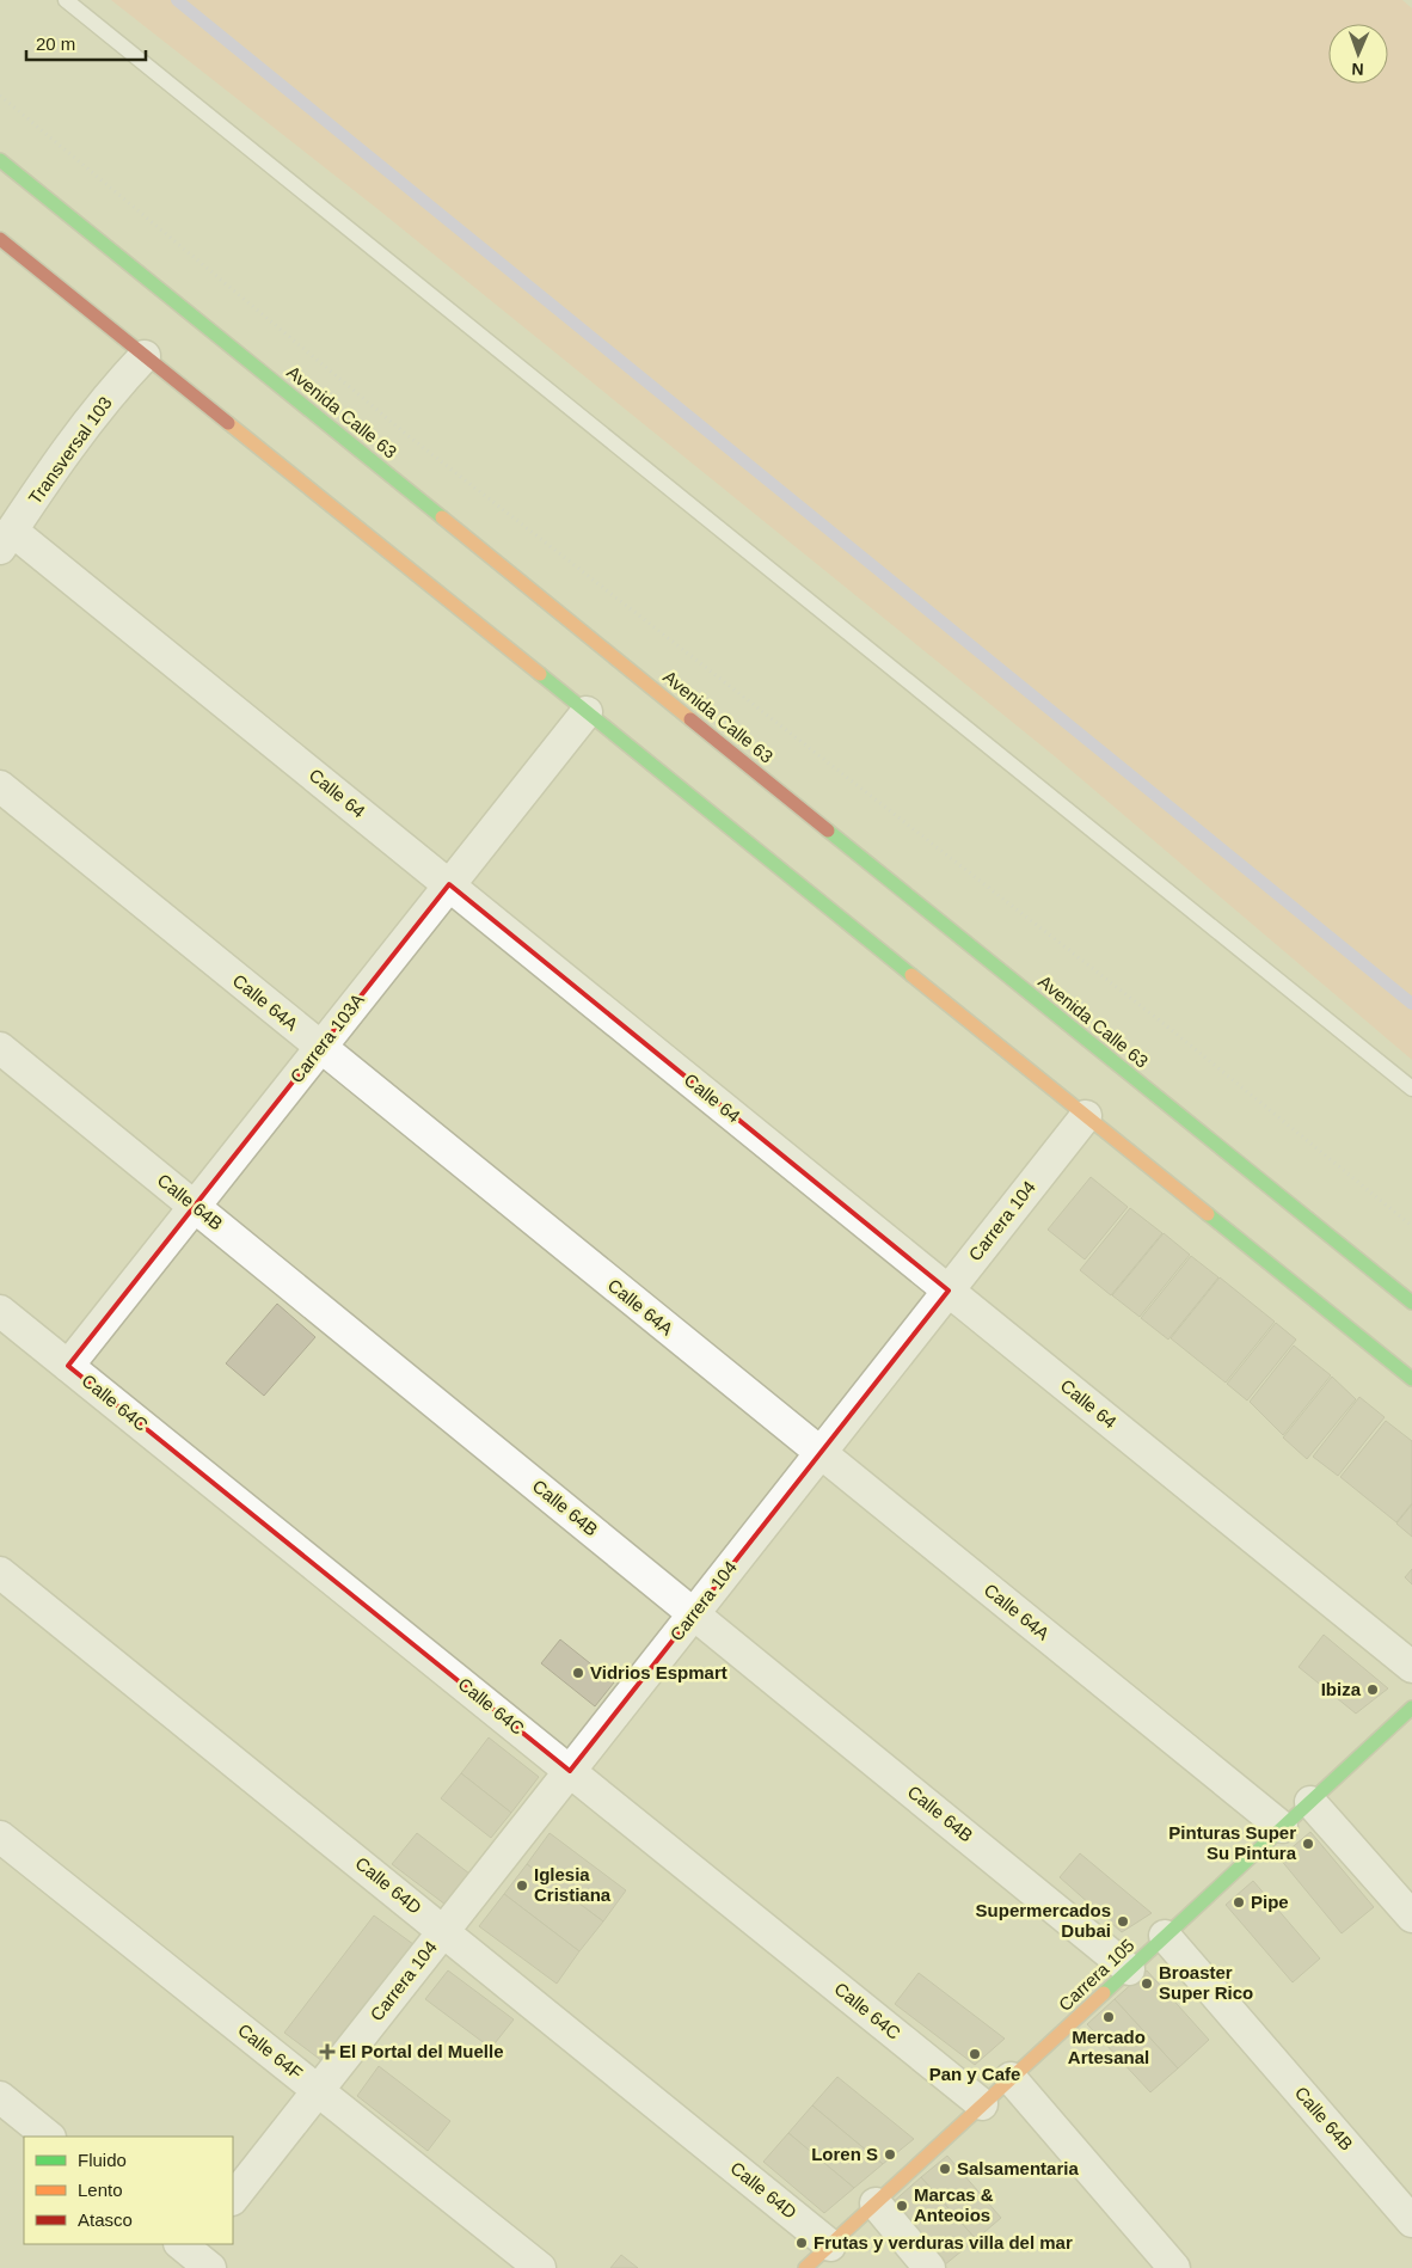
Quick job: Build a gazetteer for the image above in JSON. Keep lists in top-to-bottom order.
{
  "streets": {
    "main road": ["Avenida Calle 63", "Carrera 105"],
    "street": [
      "Transversal 103",
      "Calle 64",
      "Calle 64A",
      "Carrera 103A",
      "Calle 64B",
      "Carrera 104",
      "Calle 64C",
      "Calle 64D",
      "Calle 64F"
    ]
  },
  "crossings": [
    ["Transversal 103", "Calle 64"],
    ["Calle 64", "Carrera 103A"],
    ["Calle 64", "Carrera 104"],
    ["Calle 64A", "Carrera 103A"],
    ["Calle 64A", "Carrera 104"],
    ["Calle 64A", "Carrera 105"],
    ["Carrera 103A", "Calle 64B"],
    ["Carrera 103A", "Calle 64C"],
    ["Calle 64B", "Carrera 104"],
    ["Calle 64B", "Carrera 105"],
    ["Carrera 104", "Calle 64C"],
    ["Carrera 104", "Calle 64D"],
    ["Carrera 104", "Calle 64F"],
    ["Calle 64C", "Carrera 105"],
    ["Calle 64D", "Carrera 105"]
  ],
  "places": {
    "other": [
      "Vidrios Espmart",
      "Ibiza",
      "Pinturas Super Su Pintura",
      "Iglesia Cristiana",
      "Pipe",
      "Supermercados Dubai",
      "Broaster Super Rico",
      "Mercado Artesanal",
      "Pan y Cafe",
      "Loren S",
      "Salsamentaria",
      "Marcas & Anteoios",
      "Frutas y verduras villa del mar"
    ],
    "health": ["El Portal del Muelle"]
  },
  "legend": ["Fluido", "Lento", "Atasco"],
  "scale_bar": "20 m",
  "north": "bottom"
}
